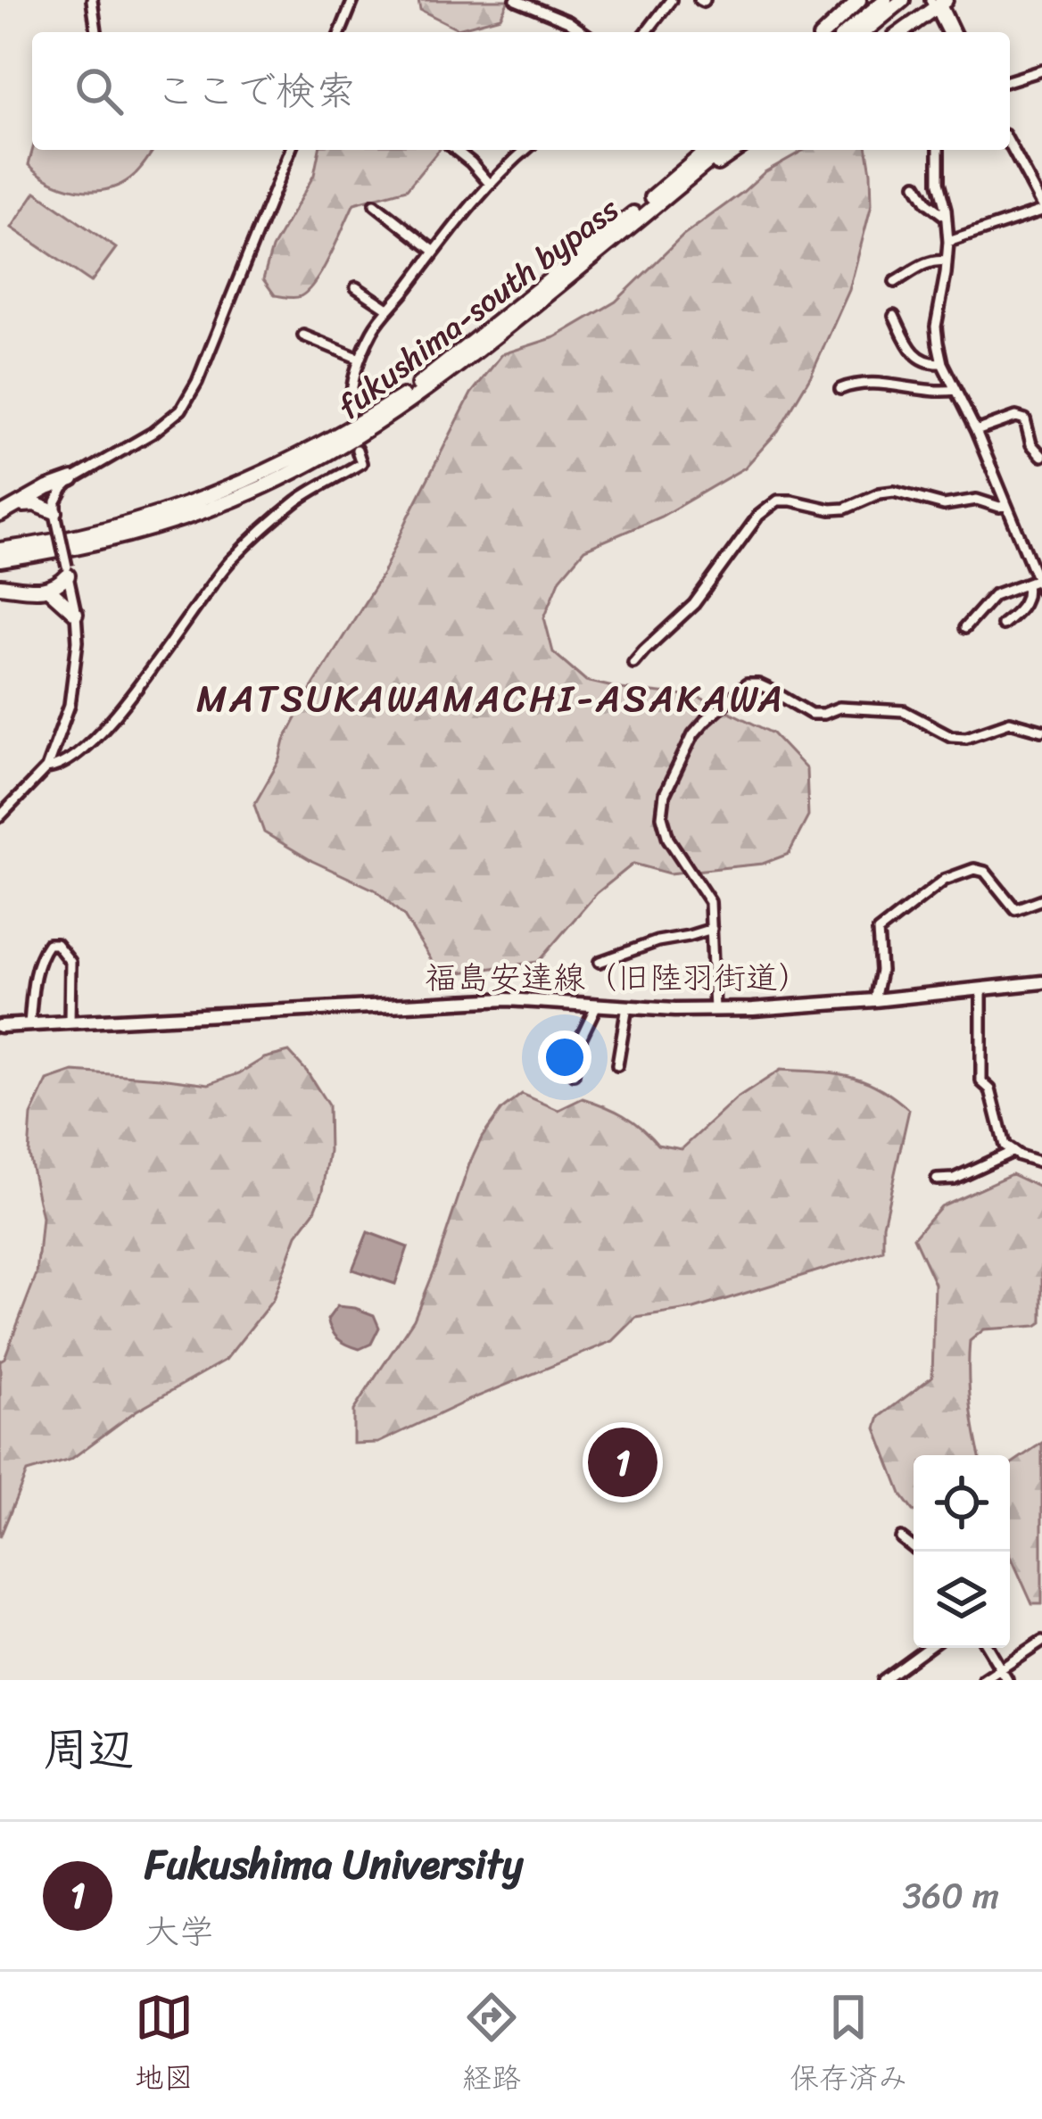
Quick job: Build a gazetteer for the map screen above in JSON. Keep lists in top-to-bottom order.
{
  "streets": {
    "highway": ["fukushima-south bypass"],
    "main road": ["福島安達線（旧陸羽街道）"]
  },
  "districts": ["MATSUKAWAMACHI-ASAKAWA"],
  "page": {
    "search": "ここで検索",
    "pins": "1",
    "heading": "周辺",
    "list": [
      {
        "mark": "1",
        "name": "Fukushima University",
        "note": "大学",
        "value": "360 m"
      }
    ],
    "nav": ["地図", "経路", "保存済み"]
  }
}
